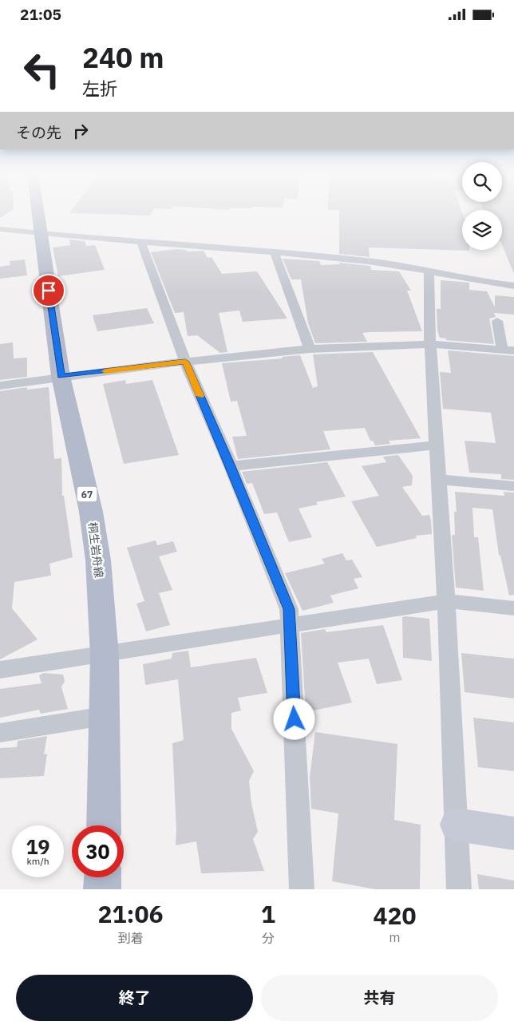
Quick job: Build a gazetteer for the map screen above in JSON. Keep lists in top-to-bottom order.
{
  "streets": {
    "main road": ["67", "桐生岩舟線"]
  },
  "page": {
    "status": "21:05",
    "turn": ["240 m", "左折"],
    "then": "その先",
    "speed": "19 km/h",
    "limit": "30",
    "eta": [
      "21:06",
      "到着",
      "1",
      "分",
      "420",
      "m"
    ],
    "buttons": ["終了", "共有"]
  }
}
